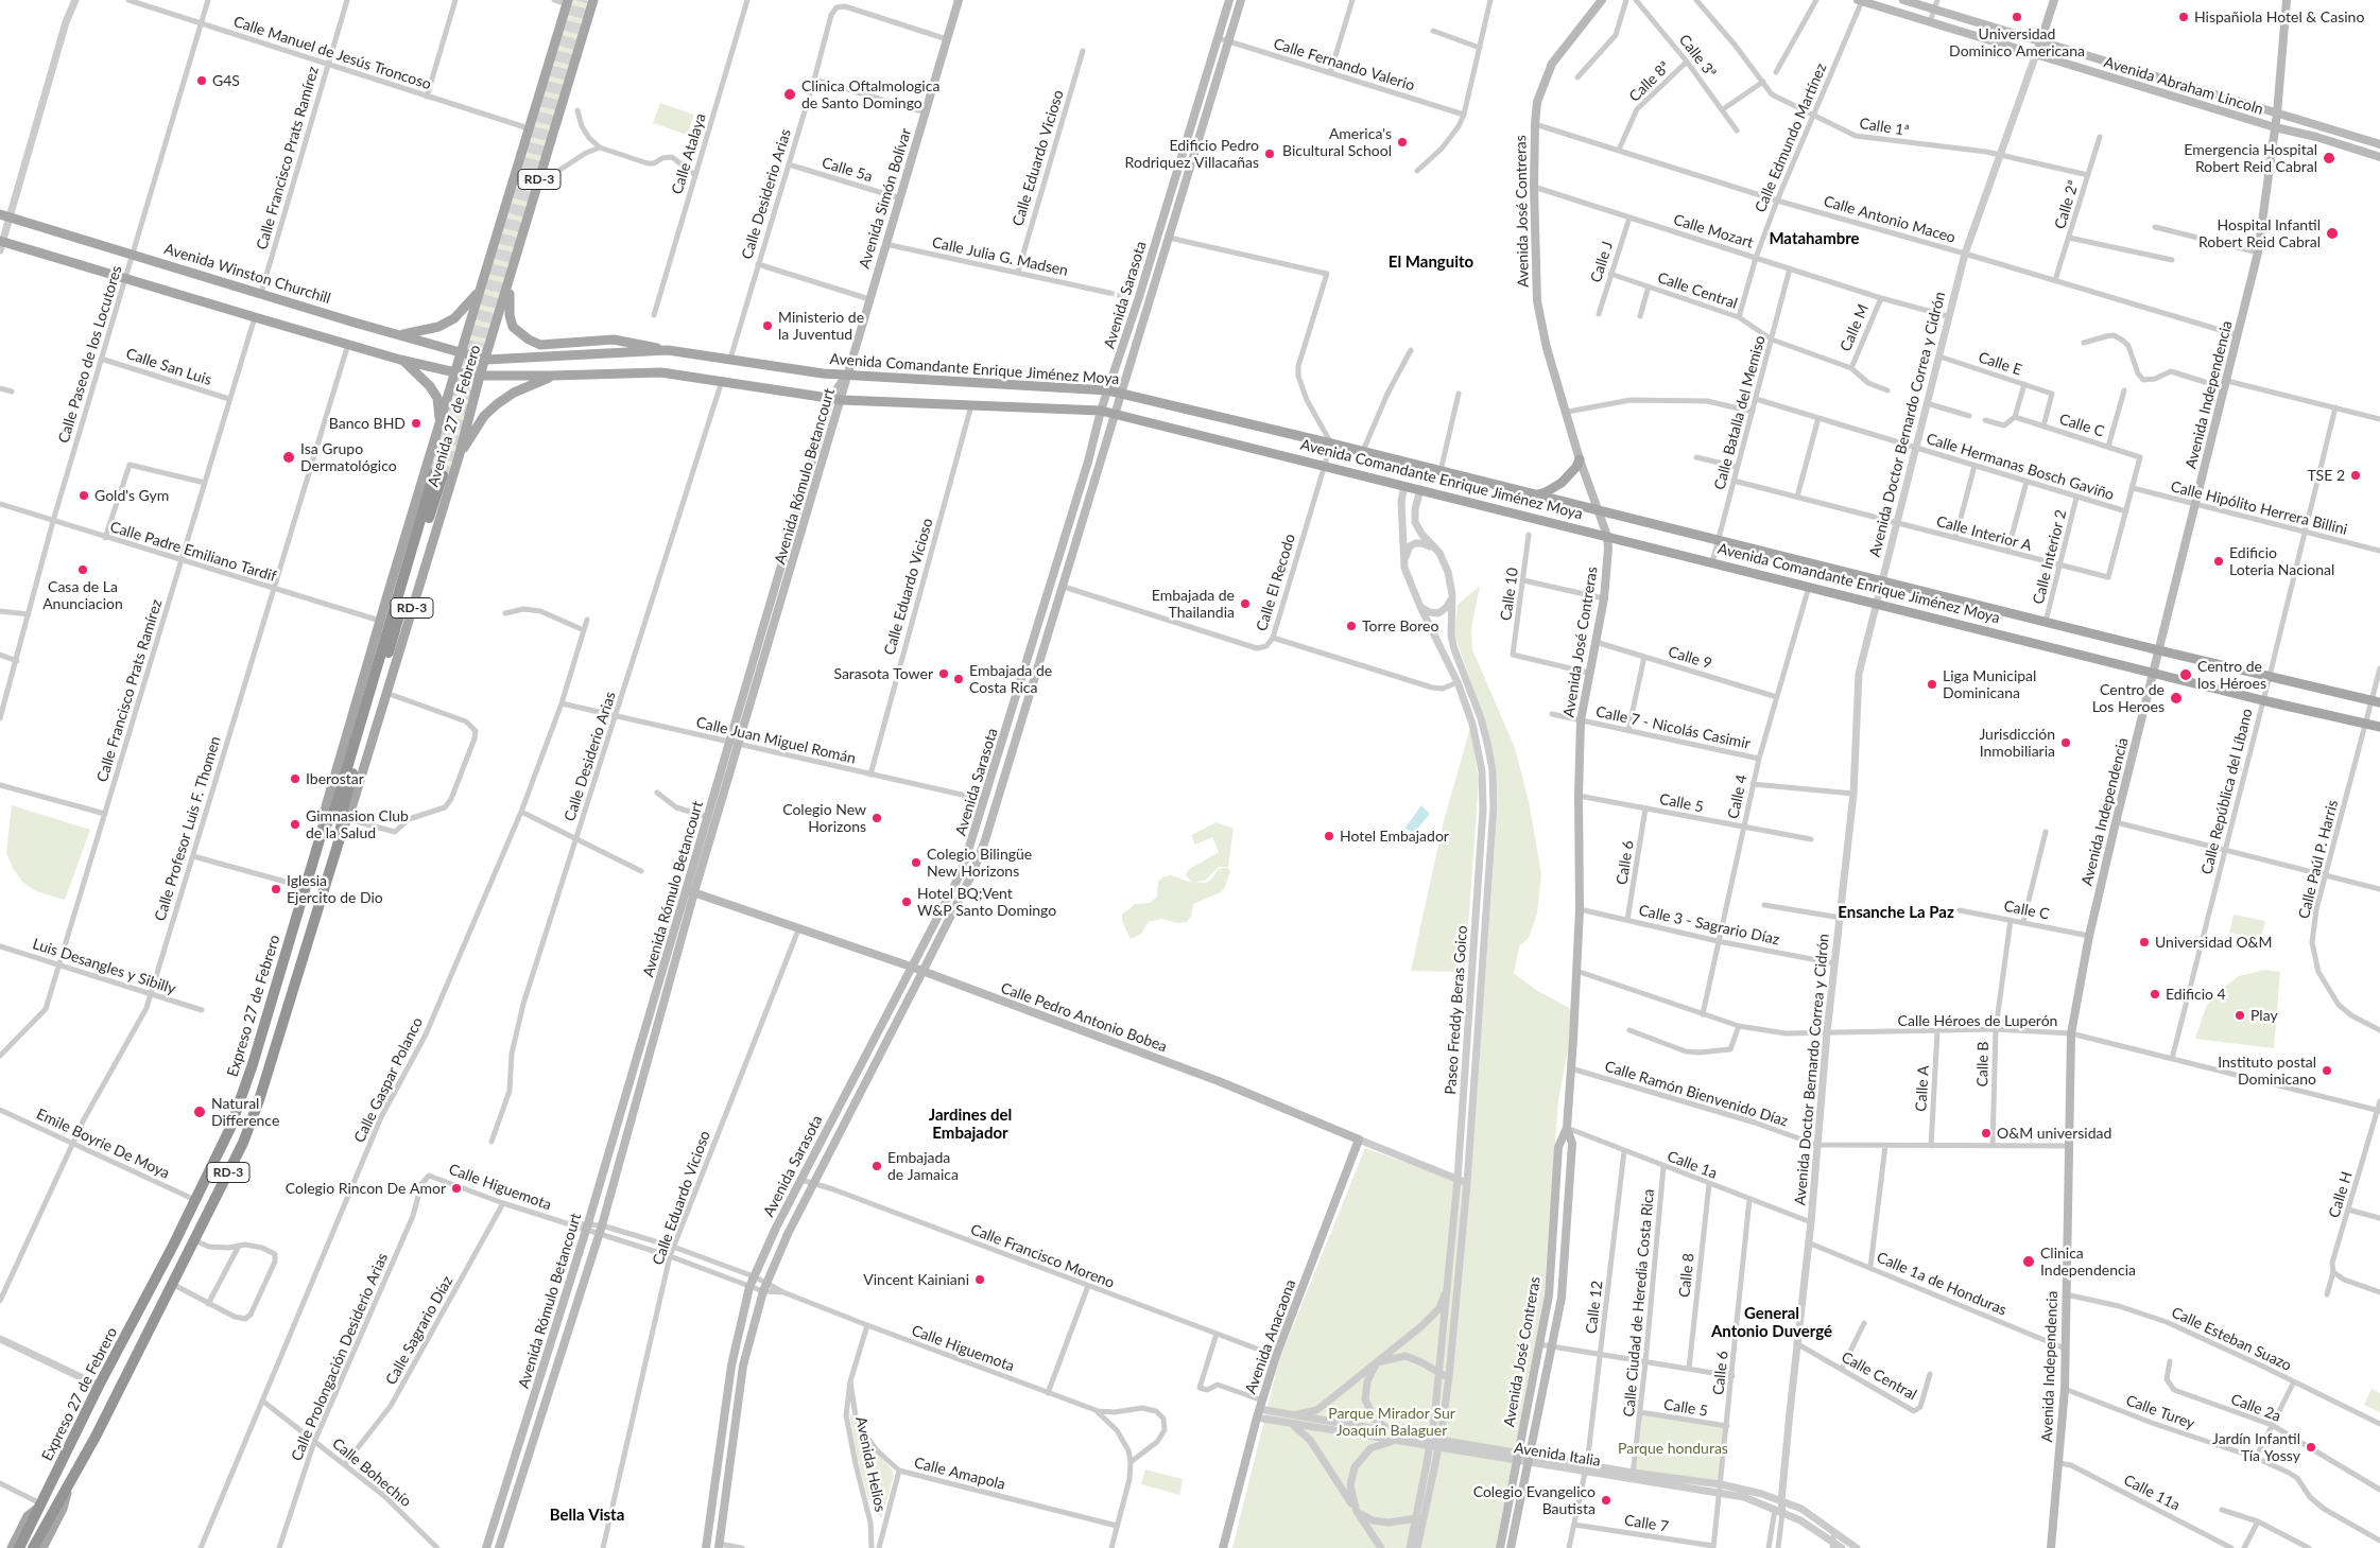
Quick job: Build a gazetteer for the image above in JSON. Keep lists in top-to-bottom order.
{
  "streets": {
    "highway": ["RD-3", "Expreso 27 de Febrero"],
    "main road": [
      "Avenida Abraham Lincoln",
      "Avenida Simón Bolívar",
      "Avenida José Contreras",
      "Avenida Winston Churchill",
      "Avenida Sarasota",
      "Avenida Comandante Enrique Jiménez Moya",
      "Avenida Independencia",
      "Avenida 27 de Febrero",
      "Avenida Doctor Bernardo Correa y Cidrón",
      "Avenida Rómulo Betancourt",
      "Calle Pedro Antonio Bobea",
      "Avenida Anacaona"
    ],
    "street": [
      "Calle Manuel de Jesús Troncoso",
      "Calle 3ª",
      "Calle Fernando Valerio",
      "Calle 8ª",
      "Calle 1ª",
      "Calle Edmundo Martínez",
      "Calle Atalaya",
      "Calle Francisco Prats Ramírez",
      "Calle Eduardo Vicioso",
      "Calle 5a",
      "Calle Desiderio Arias",
      "Calle 2ª",
      "Calle Antonio Maceo",
      "Calle Mozart",
      "Calle Julia G. Madsen",
      "Calle J",
      "Calle Central",
      "Calle M",
      "Calle Paseo de los Locutores",
      "Calle E",
      "Calle San Luis",
      "Calle Batalla del Memiso",
      "Calle C",
      "Calle Hermanas Bosch Gaviño",
      "Calle Hipólito Herrera Billini",
      "Calle Interior A",
      "Calle Padre Emiliano Tardif",
      "Calle Interior 2",
      "Calle El Recodo",
      "Calle 10",
      "Calle 9",
      "Calle 7 - Nicolás Casimir",
      "Calle Juan Miguel Román",
      "Calle República del Líbano",
      "Calle 4",
      "Calle 5",
      "Calle Profesor Luis F. Thomen",
      "Calle Paúl P. Harris",
      "Calle 6",
      "Calle 3 - Sagrario Díaz",
      "Luis Desangles y Sibilly",
      "Paseo Freddy Beras Goico",
      "Calle Héroes de Luperón",
      "Calle B",
      "Calle Gaspar Polanco",
      "Calle A",
      "Calle Ramón Bienvenido Díaz",
      "Emile Boyrie De Moya",
      "Calle 1a",
      "Calle Higuemota",
      "Calle H",
      "Calle Francisco Moreno",
      "Calle 8",
      "Calle 1a de Honduras",
      "Calle Ciudad de Heredia Costa Rica",
      "Calle 12",
      "Calle Sagrario Díaz",
      "Calle Esteban Suazo",
      "Calle Prolongación Desiderio Arias",
      "Calle 2a",
      "Calle Turey",
      "Avenida Italia",
      "Avenida Helios",
      "Calle Bohechío",
      "Calle Amapola",
      "Calle 11a",
      "Calle 7"
    ]
  },
  "crossings": [
    ["Calle Manuel de Jesús Troncoso", "Calle Francisco Prats Ramírez"],
    ["Calle Manuel de Jesús Troncoso", "Calle Paseo de los Locutores"],
    ["Calle Manuel de Jesús Troncoso", "Avenida 27 de Febrero"],
    ["Calle 3ª", "Calle 8ª"],
    ["Calle Fernando Valerio", "Avenida Sarasota"],
    ["Calle 8ª", "Calle Antonio Maceo"],
    ["Avenida Abraham Lincoln", "Calle Edmundo Martínez"],
    ["Avenida Abraham Lincoln", "Avenida Independencia"],
    ["Avenida Abraham Lincoln", "Avenida Doctor Bernardo Correa y Cidrón"],
    ["Calle 1ª", "Calle Edmundo Martínez"],
    ["Calle 1ª", "Calle 2ª"],
    ["Calle 1ª", "Avenida Doctor Bernardo Correa y Cidrón"],
    ["Calle Edmundo Martínez", "Calle Antonio Maceo"],
    ["Calle Edmundo Martínez", "Calle Mozart"],
    ["Calle Edmundo Martínez", "Calle Central"],
    ["Calle Francisco Prats Ramírez", "Avenida Winston Churchill"],
    ["Calle Francisco Prats Ramírez", "Calle San Luis"],
    ["Calle Francisco Prats Ramírez", "Calle Padre Emiliano Tardif"],
    ["Calle Francisco Prats Ramírez", "Luis Desangles y Sibilly"],
    ["Calle Eduardo Vicioso", "Calle Julia G. Madsen"],
    ["Calle Eduardo Vicioso", "Avenida Comandante Enrique Jiménez Moya"],
    ["Calle Eduardo Vicioso", "Calle Juan Miguel Román"],
    ["Calle Eduardo Vicioso", "Calle Pedro Antonio Bobea"],
    ["Calle Eduardo Vicioso", "Calle Higuemota"],
    ["Calle 5a", "Calle Desiderio Arias"],
    ["Calle 5a", "Avenida Simón Bolívar"],
    ["RD-3", "Expreso 27 de Febrero"],
    ["Calle Desiderio Arias", "Avenida Simón Bolívar"],
    ["Calle Desiderio Arias", "Avenida Comandante Enrique Jiménez Moya"],
    ["Calle Desiderio Arias", "Calle Juan Miguel Román"],
    ["Avenida Simón Bolívar", "Calle Julia G. Madsen"],
    ["Avenida Simón Bolívar", "Avenida Comandante Enrique Jiménez Moya"],
    ["Avenida Simón Bolívar", "Avenida Rómulo Betancourt"],
    ["Calle 2ª", "Calle Antonio Maceo"],
    ["Avenida José Contreras", "Calle Antonio Maceo"],
    ["Avenida José Contreras", "Calle Mozart"],
    ["Avenida José Contreras", "Avenida Comandante Enrique Jiménez Moya"],
    ["Avenida José Contreras", "Calle 10"],
    ["Avenida José Contreras", "Calle 9"],
    ["Avenida José Contreras", "Calle 7 - Nicolás Casimir"],
    ["Avenida José Contreras", "Calle 5"],
    ["Avenida José Contreras", "Calle 3 - Sagrario Díaz"],
    ["Avenida José Contreras", "Calle Héroes de Luperón"],
    ["Avenida José Contreras", "Calle Ramón Bienvenido Díaz"],
    ["Avenida José Contreras", "Calle 1a"],
    ["Avenida José Contreras", "Avenida Italia"],
    ["Calle Antonio Maceo", "Avenida Independencia"],
    ["Calle Antonio Maceo", "Avenida Doctor Bernardo Correa y Cidrón"],
    ["Calle Mozart", "Calle J"],
    ["Calle Mozart", "Calle M"],
    ["Calle Mozart", "Calle Batalla del Memiso"],
    ["Calle Mozart", "Avenida Doctor Bernardo Correa y Cidrón"],
    ["Calle J", "Calle Central"],
    ["Avenida Winston Churchill", "Calle Paseo de los Locutores"],
    ["Avenida Winston Churchill", "Avenida Comandante Enrique Jiménez Moya"],
    ["Avenida Winston Churchill", "Avenida 27 de Febrero"],
    ["Calle Central", "Calle M"],
    ["Calle Central", "Calle Batalla del Memiso"],
    ["Calle Central", "Avenida Doctor Bernardo Correa y Cidrón"],
    ["Avenida Sarasota", "Avenida Comandante Enrique Jiménez Moya"],
    ["Avenida Sarasota", "Calle El Recodo"],
    ["Avenida Sarasota", "Calle Juan Miguel Román"],
    ["Avenida Sarasota", "Calle Pedro Antonio Bobea"],
    ["Avenida Sarasota", "Calle Higuemota"],
    ["Avenida Sarasota", "Calle Francisco Moreno"],
    ["Calle Paseo de los Locutores", "Calle San Luis"],
    ["Calle Paseo de los Locutores", "Calle Padre Emiliano Tardif"],
    ["Calle E", "Avenida Doctor Bernardo Correa y Cidrón"],
    ["Calle E", "Calle C"],
    ["Avenida Comandante Enrique Jiménez Moya", "Avenida Independencia"],
    ["Avenida Comandante Enrique Jiménez Moya", "Calle Batalla del Memiso"],
    ["Avenida Comandante Enrique Jiménez Moya", "Avenida 27 de Febrero"],
    ["Avenida Comandante Enrique Jiménez Moya", "Avenida Doctor Bernardo Correa y Cidrón"],
    ["Avenida Comandante Enrique Jiménez Moya", "Avenida Rómulo Betancourt"],
    ["Avenida Comandante Enrique Jiménez Moya", "Calle Interior 2"],
    ["Avenida Comandante Enrique Jiménez Moya", "Calle El Recodo"],
    ["Avenida Comandante Enrique Jiménez Moya", "Calle República del Líbano"],
    ["Avenida Comandante Enrique Jiménez Moya", "Calle 4"],
    ["Avenida Comandante Enrique Jiménez Moya", "Calle Paúl P. Harris"],
    ["Avenida Comandante Enrique Jiménez Moya", "Paseo Freddy Beras Goico"],
    ["Avenida Independencia", "Calle C"],
    ["Avenida Independencia", "Calle Hipólito Herrera Billini"],
    ["Avenida Independencia", "Calle Héroes de Luperón"],
    ["Avenida Independencia", "Calle Ramón Bienvenido Díaz"],
    ["Avenida Independencia", "Calle 1a de Honduras"],
    ["Avenida Independencia", "Calle Esteban Suazo"],
    ["Avenida Independencia", "Calle Turey"],
    ["Avenida Independencia", "Calle 11a"],
    ["Calle Batalla del Memiso", "Calle Hermanas Bosch Gaviño"],
    ["Calle Batalla del Memiso", "Calle Interior A"],
    ["Avenida 27 de Febrero", "Calle Padre Emiliano Tardif"],
    ["Avenida 27 de Febrero", "Expreso 27 de Febrero"],
    ["Avenida Doctor Bernardo Correa y Cidrón", "Calle Hermanas Bosch Gaviño"],
    ["Avenida Doctor Bernardo Correa y Cidrón", "Calle Interior A"],
    ["Avenida Doctor Bernardo Correa y Cidrón", "Calle 3 - Sagrario Díaz"],
    ["Avenida Doctor Bernardo Correa y Cidrón", "Calle Héroes de Luperón"],
    ["Avenida Doctor Bernardo Correa y Cidrón", "Calle Ramón Bienvenido Díaz"],
    ["Avenida Doctor Bernardo Correa y Cidrón", "Calle 1a"],
    ["Avenida Doctor Bernardo Correa y Cidrón", "Calle 1a de Honduras"],
    ["Avenida Doctor Bernardo Correa y Cidrón", "Avenida Italia"],
    ["Calle C", "Calle Interior A"],
    ["Calle C", "Calle B"],
    ["Calle Hermanas Bosch Gaviño", "Calle Interior A"],
    ["Calle Hermanas Bosch Gaviño", "Calle Interior 2"],
    ["Avenida Rómulo Betancourt", "Calle Juan Miguel Román"],
    ["Avenida Rómulo Betancourt", "Calle Pedro Antonio Bobea"],
    ["Avenida Rómulo Betancourt", "Calle Higuemota"],
    ["Calle Hipólito Herrera Billini", "Calle Interior A"],
    ["Calle Hipólito Herrera Billini", "Calle República del Líbano"],
    ["Calle Interior A", "Calle Interior 2"],
    ["Calle Padre Emiliano Tardif", "Calle Profesor Luis F. Thomen"],
    ["Calle 9", "Calle 4"],
    ["Calle 7 - Nicolás Casimir", "Calle 4"],
    ["Calle Juan Miguel Román", "Calle Gaspar Polanco"],
    ["Calle República del Líbano", "Calle Héroes de Luperón"],
    ["Calle 4", "Calle 5"],
    ["Calle 4", "Calle 3 - Sagrario Díaz"],
    ["Calle 4", "Calle Héroes de Luperón"],
    ["Calle 5", "Calle 6"],
    ["Calle 5", "Calle Ciudad de Heredia Costa Rica"],
    ["Calle Profesor Luis F. Thomen", "Luis Desangles y Sibilly"],
    ["Calle Profesor Luis F. Thomen", "Emile Boyrie De Moya"],
    ["Calle 6", "Calle 3 - Sagrario Díaz"],
    ["Calle 6", "Calle 1a"],
    ["Calle 6", "Avenida Italia"],
    ["Calle 6", "Calle 7"],
    ["Expreso 27 de Febrero", "Emile Boyrie De Moya"],
    ["Paseo Freddy Beras Goico", "Calle Pedro Antonio Bobea"],
    ["Calle Pedro Antonio Bobea", "Avenida Anacaona"],
    ["Calle Héroes de Luperón", "Calle B"],
    ["Calle Héroes de Luperón", "Calle A"],
    ["Calle Héroes de Luperón", "Calle H"],
    ["Calle B", "Calle Ramón Bienvenido Díaz"],
    ["Calle Gaspar Polanco", "Calle Bohechío"],
    ["Calle A", "Calle Ramón Bienvenido Díaz"],
    ["Calle 1a", "Calle 8"],
    ["Calle 1a", "Calle Ciudad de Heredia Costa Rica"],
    ["Calle 1a", "Calle 12"],
    ["Calle Higuemota", "Calle Sagrario Díaz"],
    ["Calle Higuemota", "Calle Prolongación Desiderio Arias"],
    ["Calle Higuemota", "Avenida Helios"],
    ["Calle Francisco Moreno", "Avenida Anacaona"],
    ["Calle Ciudad de Heredia Costa Rica", "Avenida Italia"],
    ["Calle 12", "Avenida Italia"],
    ["Calle 12", "Calle 7"],
    ["Calle Sagrario Díaz", "Calle Bohechío"],
    ["Avenida Anacaona", "Avenida Italia"],
    ["Calle Prolongación Desiderio Arias", "Calle Bohechío"],
    ["Avenida Helios", "Calle Amapola"]
  ],
  "districts": [
    "Matahambre",
    "El Manguito",
    "Ensanche La Paz",
    "Jardines del Embajador",
    "General Antonio Duvergé",
    "Bella Vista"
  ],
  "parks": ["Parque Mirador Sur Joaquín Balaguer", "Parque honduras"],
  "places": [
    "Universidad Dominico Americana",
    "Hispañiola Hotel & Casino",
    "G4S",
    "Clinica Oftalmologica de Santo Domingo",
    "America's Bicultural School",
    "Edificio Pedro Rodriquez Villacañas",
    "Emergencia Hospital Robert Reid Cabral",
    "Hospital Infantil Robert Reid Cabral",
    "Ministerio de la Juventud",
    "Banco BHD",
    "Isa Grupo Dermatológico",
    "TSE 2",
    "Gold's Gym",
    "Edificio Loteria Nacional",
    "Casa de La Anunciacion",
    "Embajada de Thailandia",
    "Torre Boreo",
    "Sarasota Tower",
    "Centro de los Héroes",
    "Embajada de Costa Rica",
    "Liga Municipal Dominicana",
    "Centro de Los Heroes",
    "Jurisdicción Inmobiliaria",
    "Iberostar",
    "Colegio New Horizons",
    "Gimnasion Club de la Salud",
    "Hotel Embajador",
    "Colegio Bilingüe New Horizons",
    "Iglesia Ejercito de Dio",
    "Hotel BQ;Vent W&P Santo Domingo",
    "Universidad O&M",
    "Edificio 4",
    "Play",
    "Instituto postal Dominicano",
    "Natural Difference",
    "O&M universidad",
    "Embajada de Jamaica",
    "Colegio Rincon De Amor",
    "Clinica Independencia",
    "Vincent Kainiani",
    "Jardín Infantil Tía Yossy",
    "Colegio Evangelico Bautista"
  ]
}
